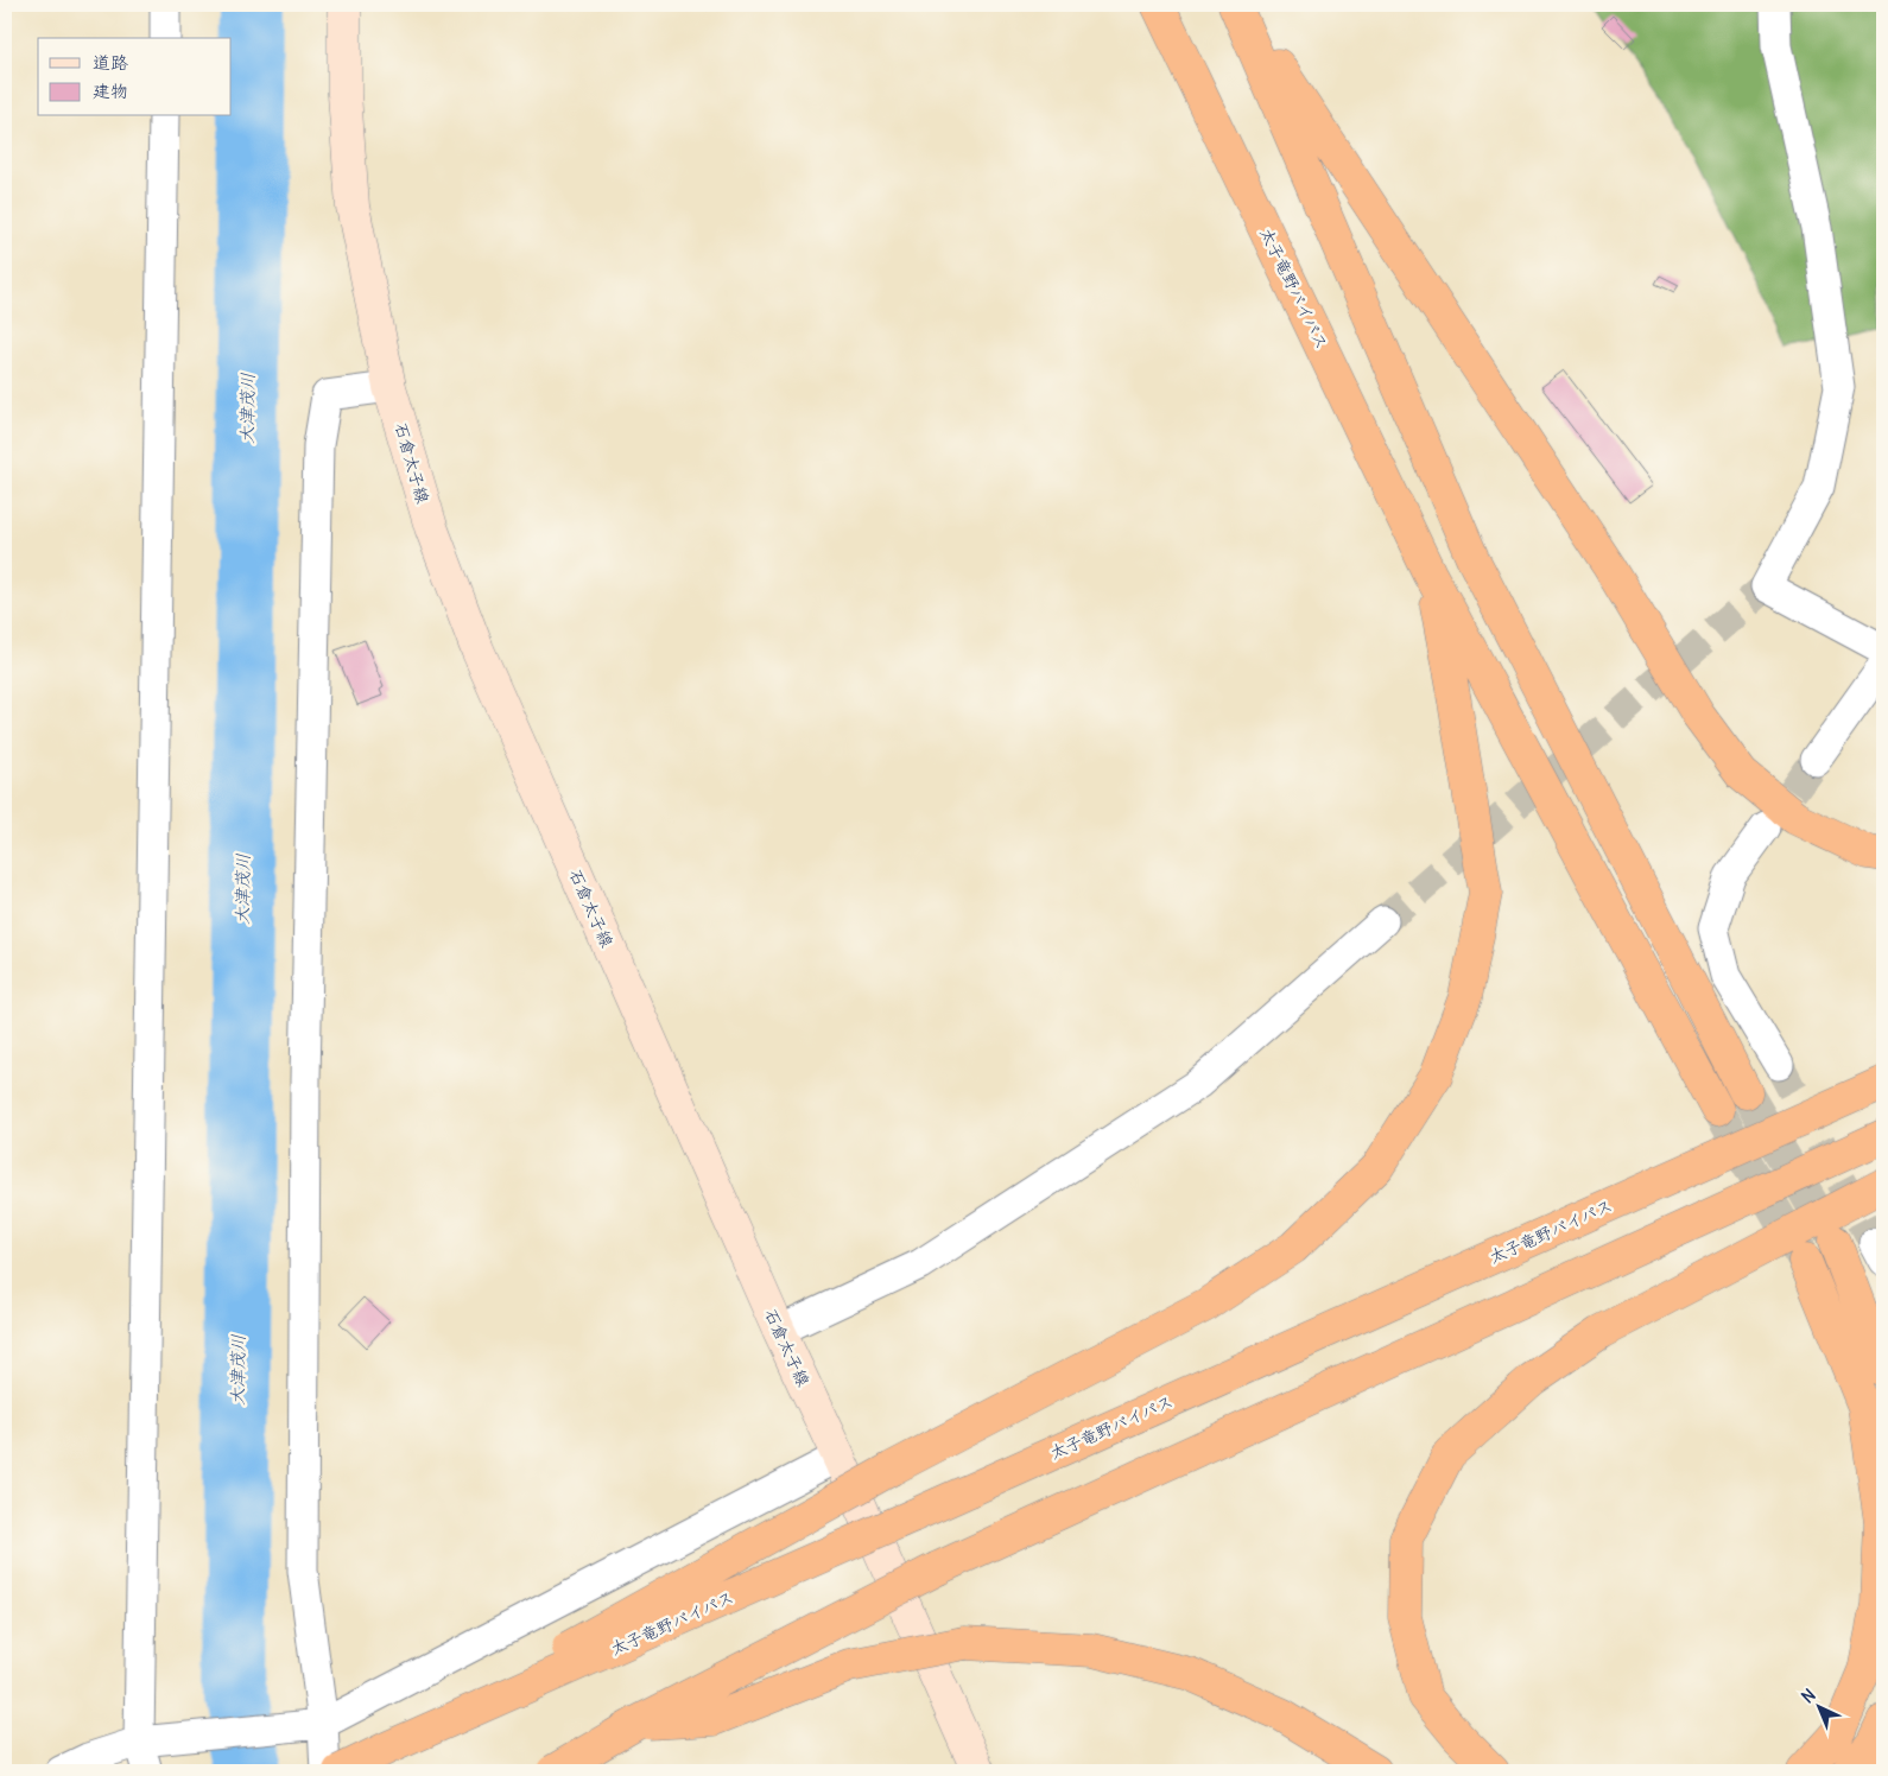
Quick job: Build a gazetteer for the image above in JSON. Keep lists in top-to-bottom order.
{
  "streets": {
    "highway": ["太子竜野バイパス"],
    "main road": ["石倉太子線"]
  },
  "water": ["大津茂川"],
  "legend": ["道路", "建物"],
  "north": "top left"
}
